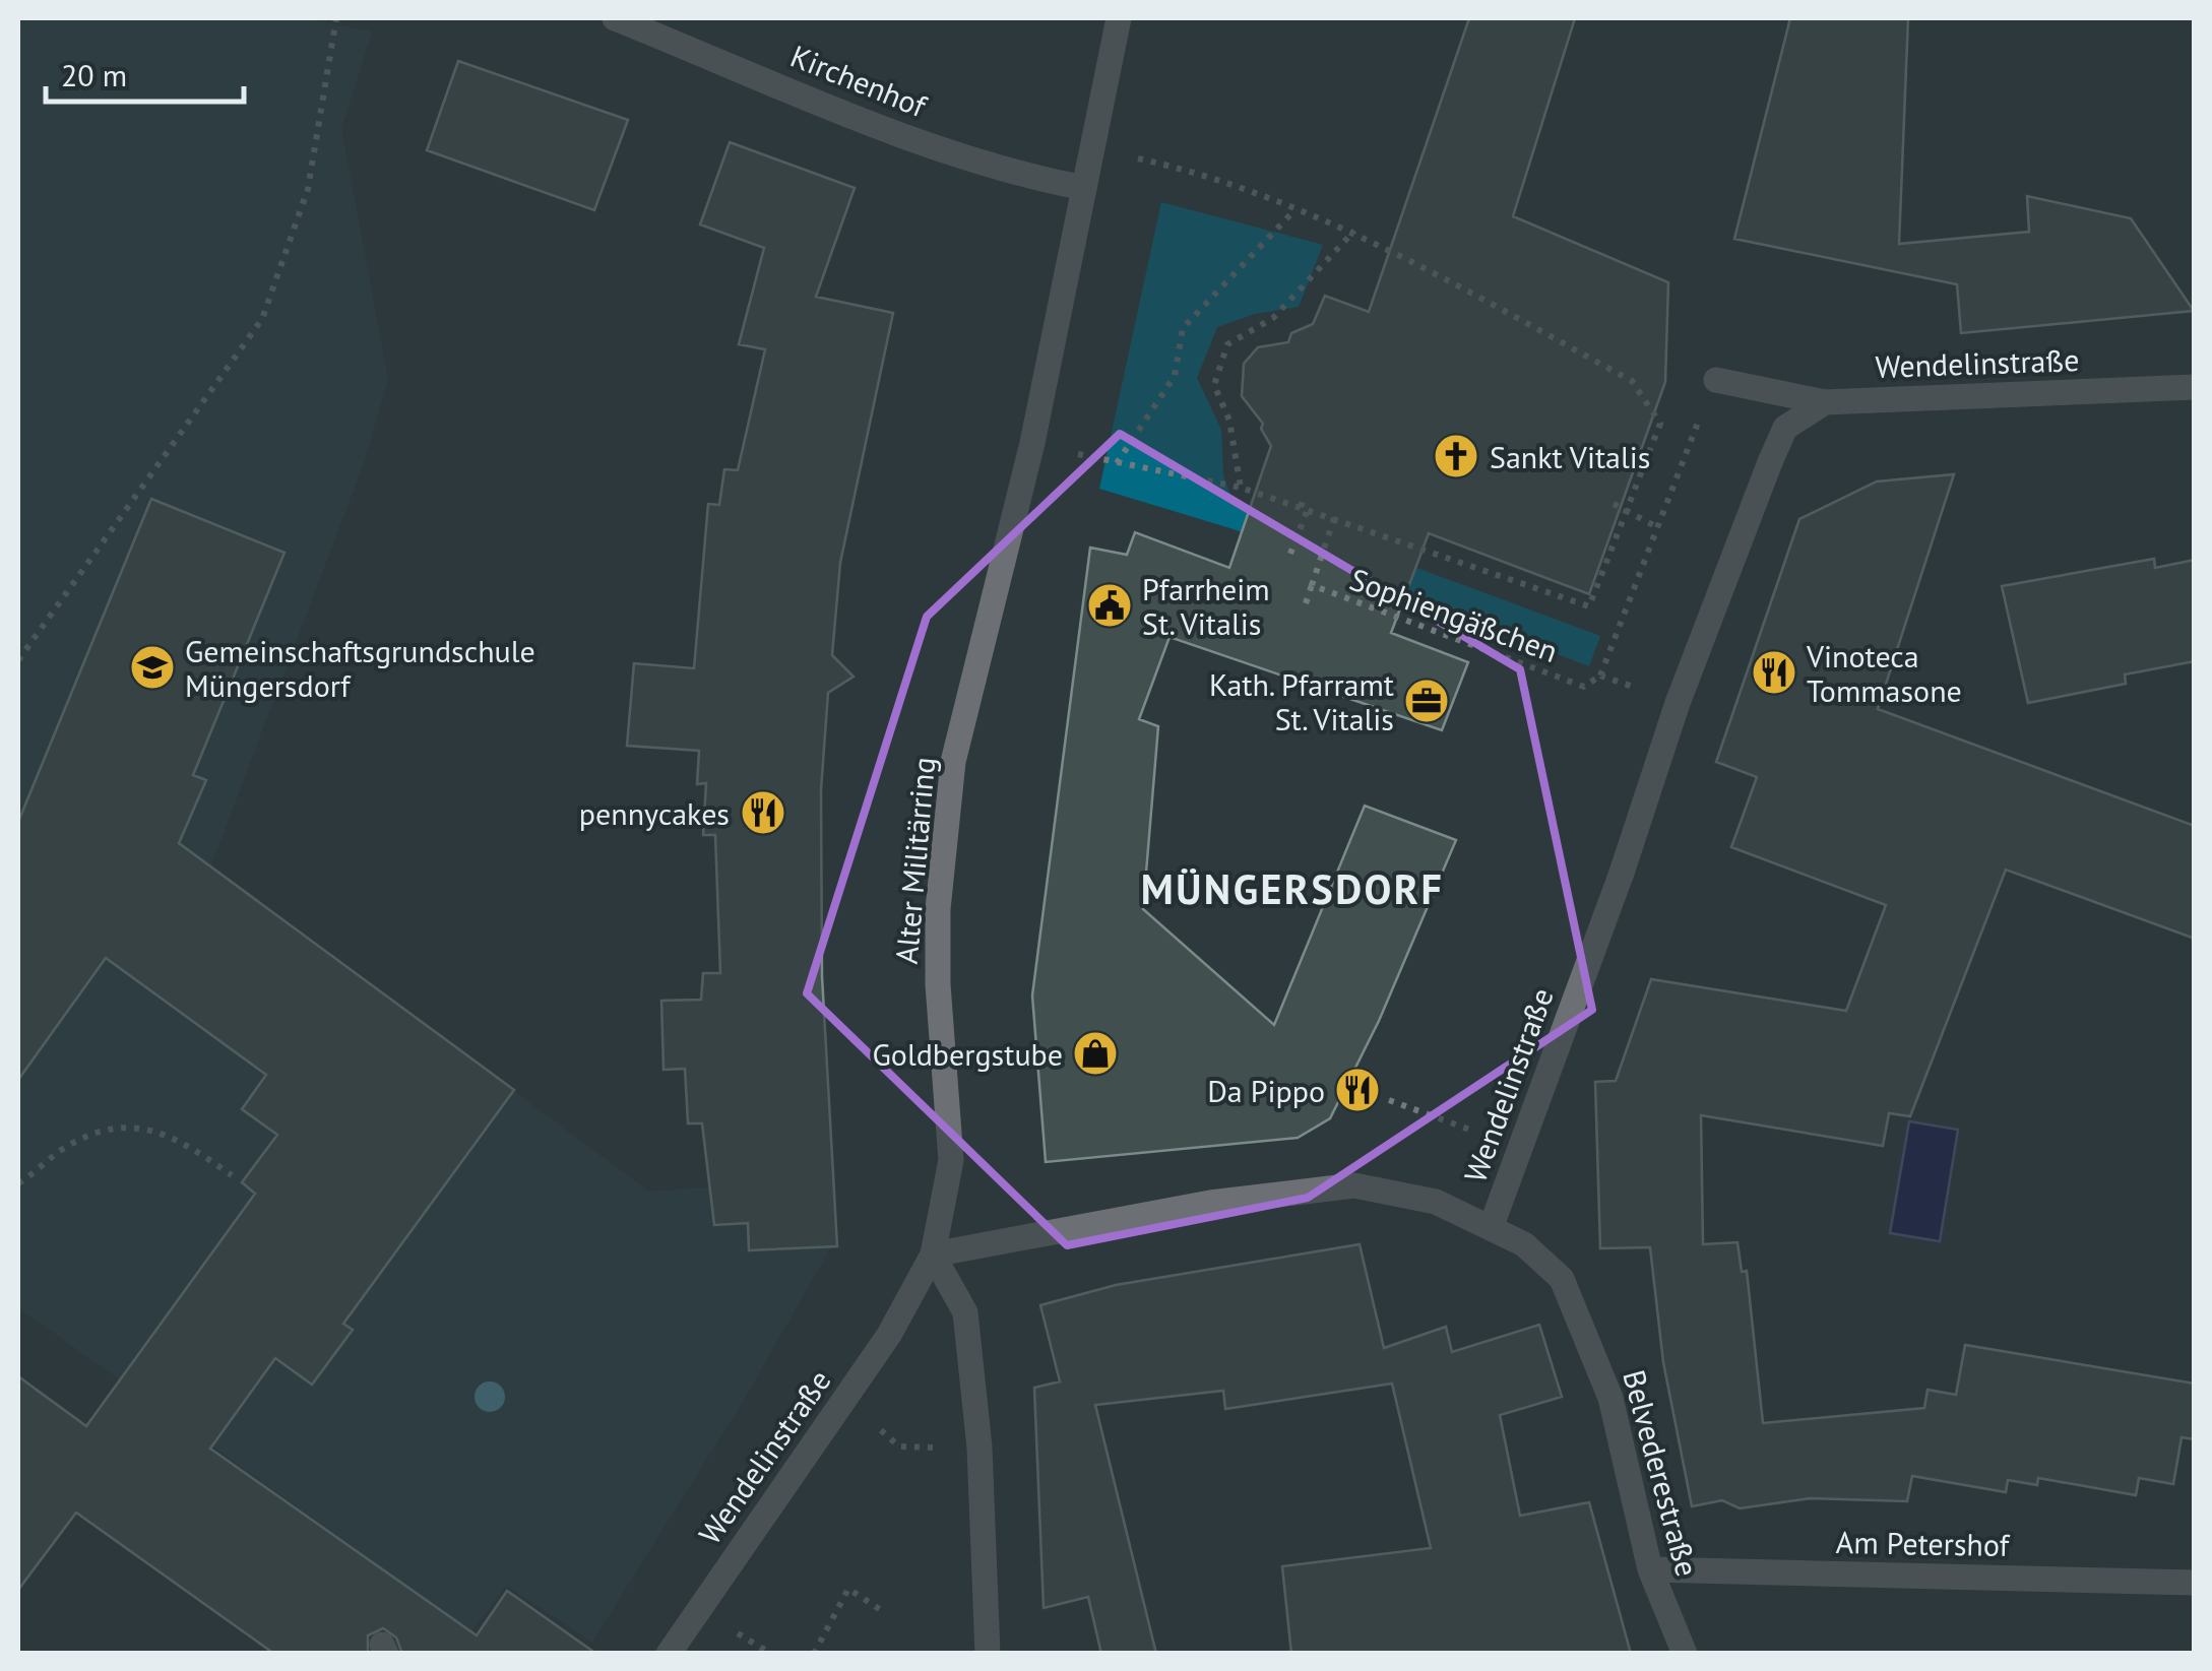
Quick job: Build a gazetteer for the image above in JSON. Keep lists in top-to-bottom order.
{
  "streets": {
    "street": [
      "Kirchenhof",
      "Wendelinstraße",
      "Alter Militärring",
      "Belvederestraße",
      "Am Petershof"
    ],
    "path": ["Sophiengäßchen"]
  },
  "crossings": [
    ["Kirchenhof", "Alter Militärring"],
    ["Wendelinstraße", "Alter Militärring"],
    ["Wendelinstraße", "Belvederestraße"],
    ["Belvederestraße", "Am Petershof"]
  ],
  "districts": ["MÜNGERSDORF"],
  "places": {
    "church": ["Sankt Vitalis"],
    "public building": ["Pfarrheim St. Vitalis"],
    "school or university": ["Gemeinschaftsgrundschule Müngersdorf"],
    "restaurant": ["Vinoteca Tommasone", "pennycakes", "Da Pippo"],
    "office": ["Kath. Pfarramt St. Vitalis"],
    "shop": ["Goldbergstube"]
  },
  "scale_bar": "20 m"
}
